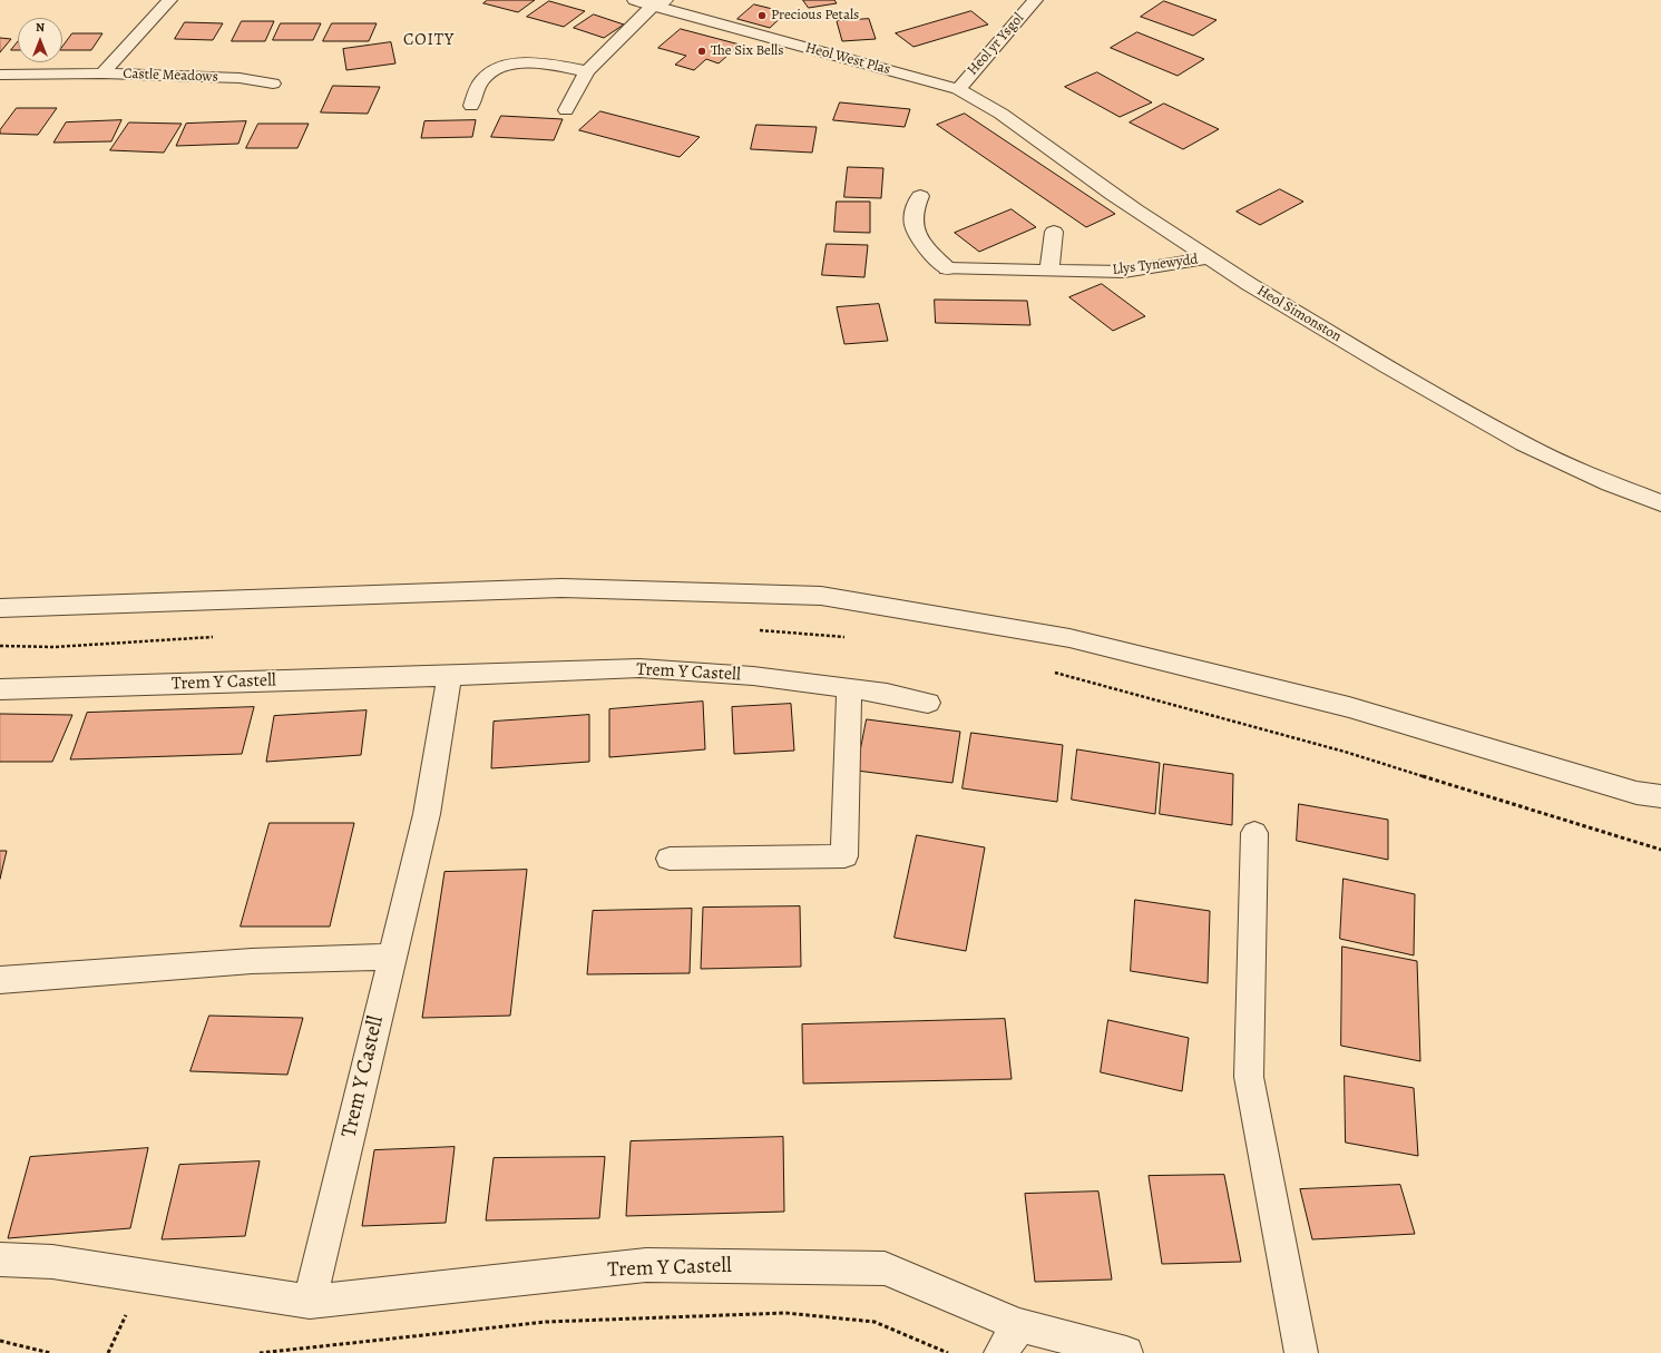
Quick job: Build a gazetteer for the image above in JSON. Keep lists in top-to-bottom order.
{
  "streets": {
    "street": [
      "Heol yr Ysgol",
      "Heol West Plas",
      "Castle Meadows",
      "Llys Tynewydd",
      "Heol Simonston",
      "Trem Y Castell"
    ]
  },
  "crossings": [
    ["Heol yr Ysgol", "Heol West Plas"],
    ["Heol yr Ysgol", "Heol Simonston"],
    ["Heol West Plas", "Heol Simonston"],
    ["Llys Tynewydd", "Heol Simonston"]
  ],
  "districts": ["COITY"],
  "places": ["Precious Petals", "The Six Bells"],
  "north": "top"
}
